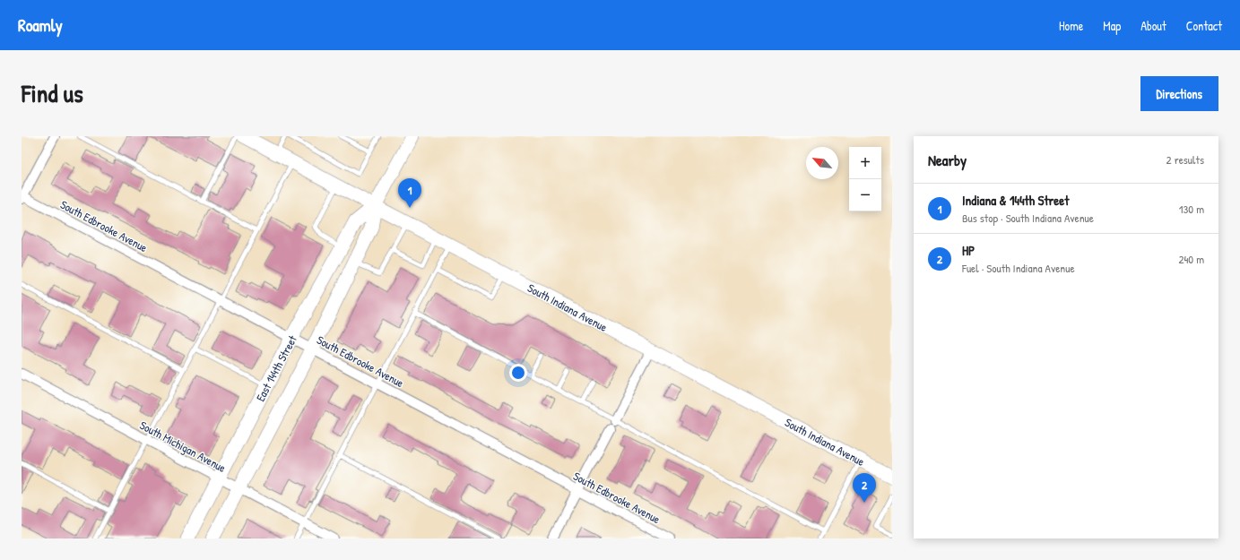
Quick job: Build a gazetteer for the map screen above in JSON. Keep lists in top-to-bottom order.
{
  "streets": {
    "street": [
      "South Edbrooke Avenue",
      "South Indiana Avenue",
      "East 144th Street",
      "South Michigan Avenue"
    ]
  },
  "crossings": [
    ["South Edbrooke Avenue", "East 144th Street"],
    ["South Indiana Avenue", "East 144th Street"],
    ["East 144th Street", "South Michigan Avenue"]
  ],
  "north": "top left",
  "page": {
    "header": "Roamly",
    "nav": [
      "Home",
      "Map",
      "About",
      "Contact"
    ],
    "title": "Find us",
    "buttons": "Directions",
    "heading": ["Nearby", "2 results"],
    "map_buttons": ["+", "−"],
    "pins": ["1", "2"],
    "list": [
      {
        "mark": "1",
        "name": "Indiana & 144th Street",
        "note": "Bus stop · South Indiana Avenue",
        "value": "130 m"
      },
      {
        "mark": "2",
        "name": "HP",
        "note": "Fuel · South Indiana Avenue",
        "value": "240 m"
      }
    ]
  }
}
